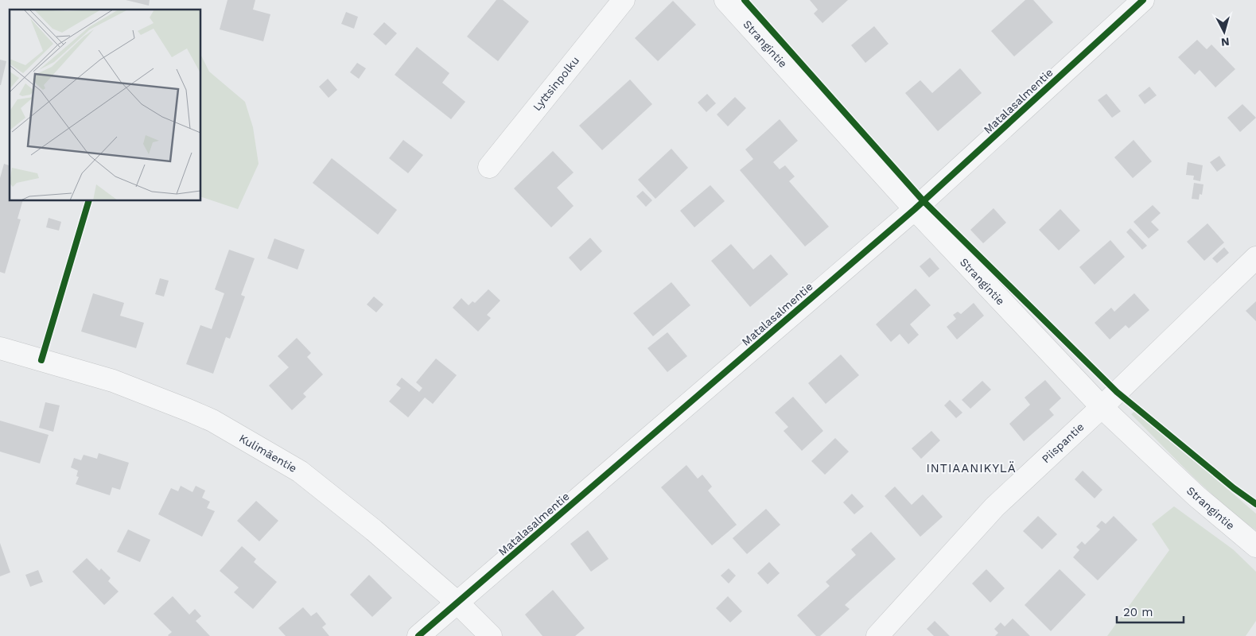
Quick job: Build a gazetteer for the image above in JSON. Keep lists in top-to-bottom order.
{
  "streets": {
    "street": [
      "Strangintie",
      "Lyttsinpolku",
      "Matalasalmentie",
      "Piispantie",
      "Kulimäentie"
    ]
  },
  "crossings": [
    ["Strangintie", "Matalasalmentie"],
    ["Strangintie", "Piispantie"],
    ["Matalasalmentie", "Kulimäentie"]
  ],
  "districts": ["INTIAANIKYLÄ"],
  "scale_bar": "20 m",
  "north": "bottom"
}
